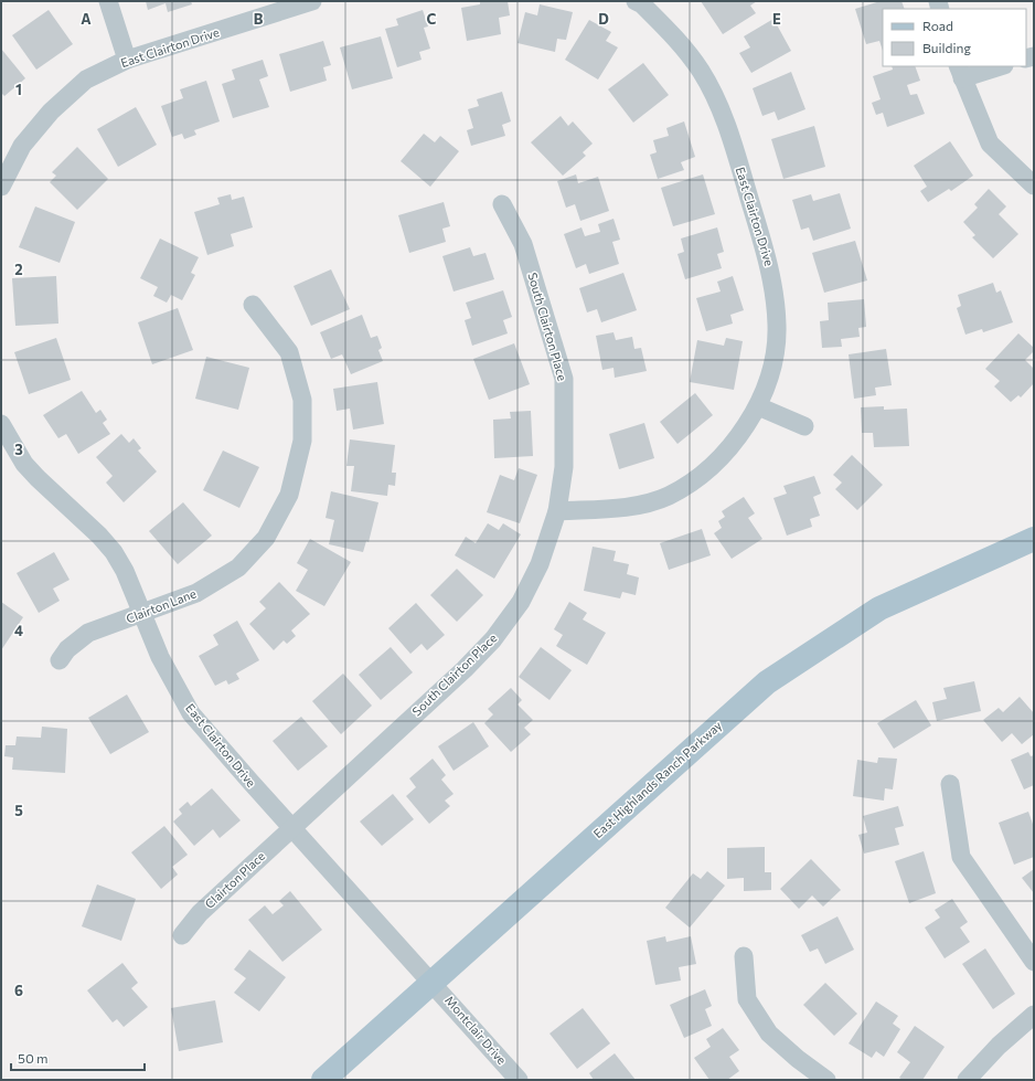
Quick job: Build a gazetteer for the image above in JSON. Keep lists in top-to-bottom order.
{
  "streets": {
    "main road": ["East Highlands Ranch Parkway"],
    "street": [
      "East Clairton Drive",
      "South Clairton Place",
      "Clairton Lane",
      "Clairton Place",
      "Montclair Drive"
    ]
  },
  "crossings": [
    ["East Clairton Drive", "South Clairton Place"],
    ["East Clairton Drive", "Clairton Lane"],
    ["East Clairton Drive", "East Highlands Ranch Parkway"],
    ["East Clairton Drive", "Clairton Place"],
    ["East Clairton Drive", "Montclair Drive"],
    ["South Clairton Place", "Clairton Place"],
    ["East Highlands Ranch Parkway", "Montclair Drive"]
  ],
  "legend": ["Road", "Building"],
  "scale_bar": "50 m",
  "grid": {
    "columns": [
      "A",
      "B",
      "C",
      "D",
      "E"
    ],
    "rows": [
      "1",
      "2",
      "3",
      "4",
      "5",
      "6"
    ]
  }
}
